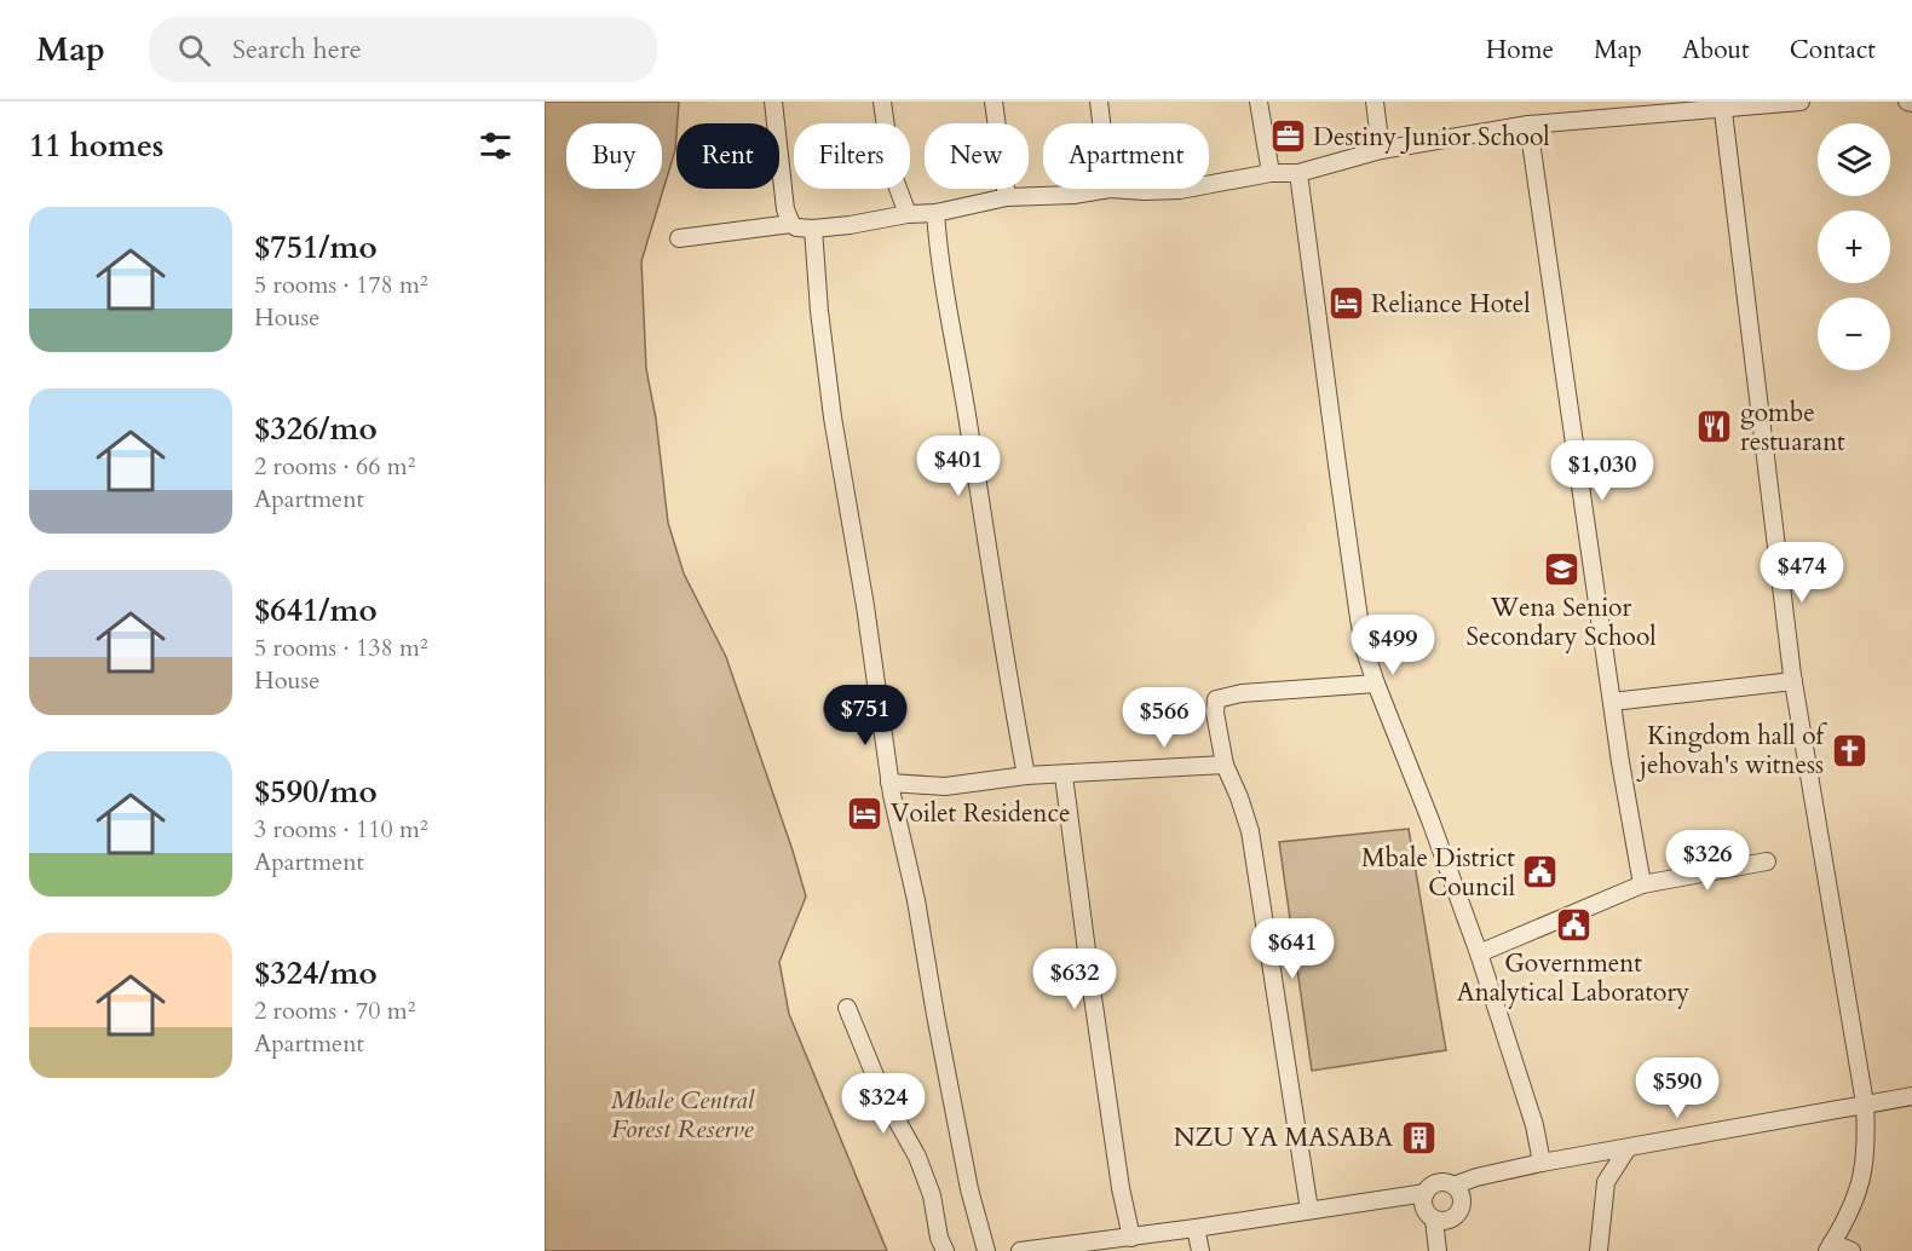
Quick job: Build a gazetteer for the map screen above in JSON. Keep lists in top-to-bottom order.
{
  "parks": ["Mbale Central Forest Reserve"],
  "places": {
    "office": ["Destiny Junior School"],
    "hotel": ["Reliance Hotel", "Voilet Residence"],
    "restaurant": ["gombe restuarant"],
    "school or university": ["Wena Senior Secondary School"],
    "church": ["Kingdom hall of jehovah's witness"],
    "public building": ["Mbale District Council", "Government Analytical Laboratory"],
    "building": ["NZU YA MASABA"]
  },
  "page": {
    "header": "Map",
    "search": "Search here",
    "nav": [
      "Home",
      "Map",
      "About",
      "Contact"
    ],
    "heading": "11 homes",
    "map_buttons": ["+", "−"],
    "chip": [
      "Buy",
      "Rent",
      "Filters",
      "New",
      "Apartment"
    ],
    "list": [
      {
        "name": "$751/mo",
        "note": "5 rooms · 178 m² · House"
      },
      {
        "name": "$326/mo",
        "note": "2 rooms · 66 m² · Apartment"
      },
      {
        "name": "$641/mo",
        "note": "5 rooms · 138 m² · House"
      },
      {
        "name": "$590/mo",
        "note": "3 rooms · 110 m² · Apartment"
      },
      {
        "name": "$324/mo",
        "note": "2 rooms · 70 m² · Apartment"
      }
    ],
    "price": [
      "$401",
      "$1,030",
      "$474",
      "$499",
      "$751",
      "$566",
      "$326",
      "$641",
      "$632",
      "$590",
      "$324"
    ]
  }
}
